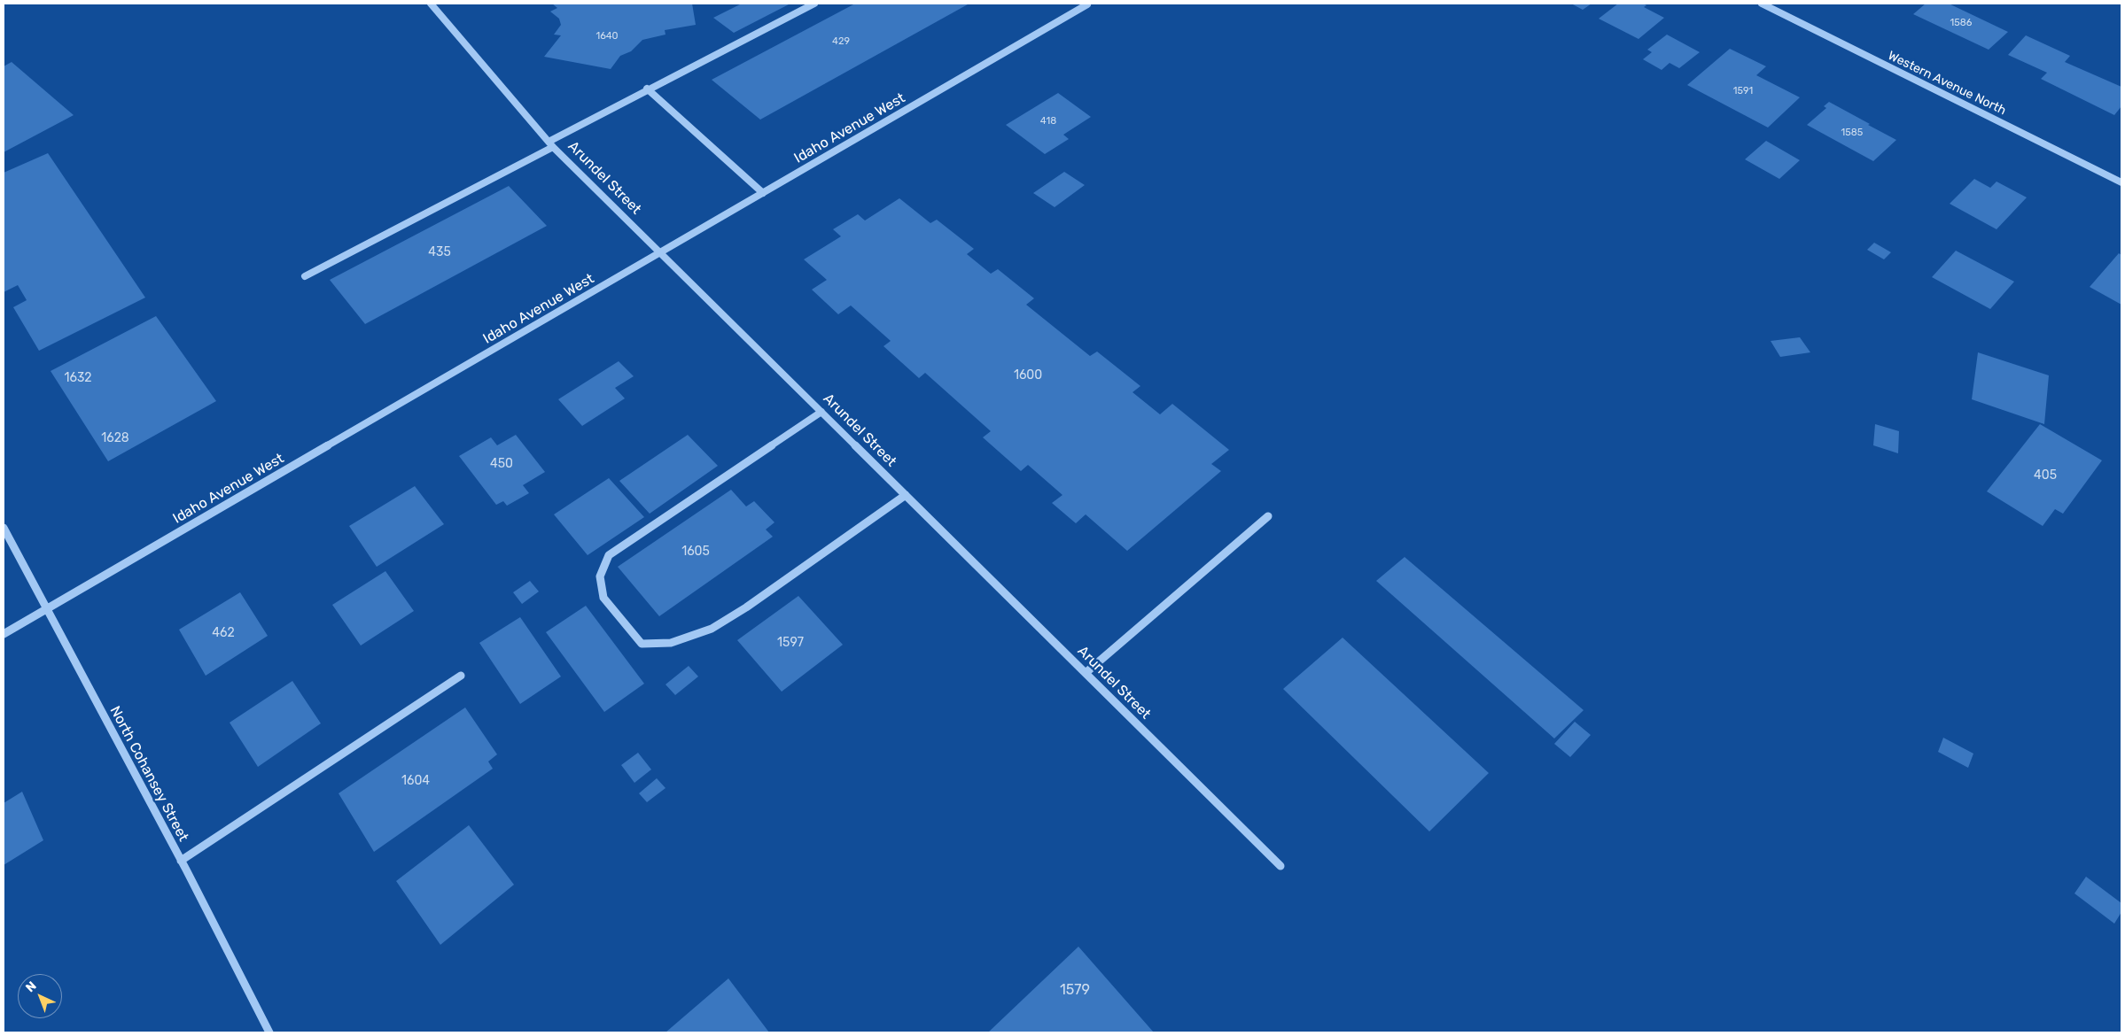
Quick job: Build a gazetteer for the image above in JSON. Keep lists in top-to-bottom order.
{
  "streets": {
    "street": [
      "Western Avenue North",
      "Idaho Avenue West",
      "Arundel Street",
      "North Cohansey Street"
    ]
  },
  "crossings": [
    ["Idaho Avenue West", "Arundel Street"],
    ["Idaho Avenue West", "North Cohansey Street"]
  ],
  "house_numbers": [
    "1586",
    "1640",
    "429",
    "1591",
    "418",
    "1585",
    "435",
    "1600",
    "1632",
    "1628",
    "450",
    "405",
    "1605",
    "462",
    "1597",
    "1604",
    "1579"
  ],
  "north": "top left"
}
